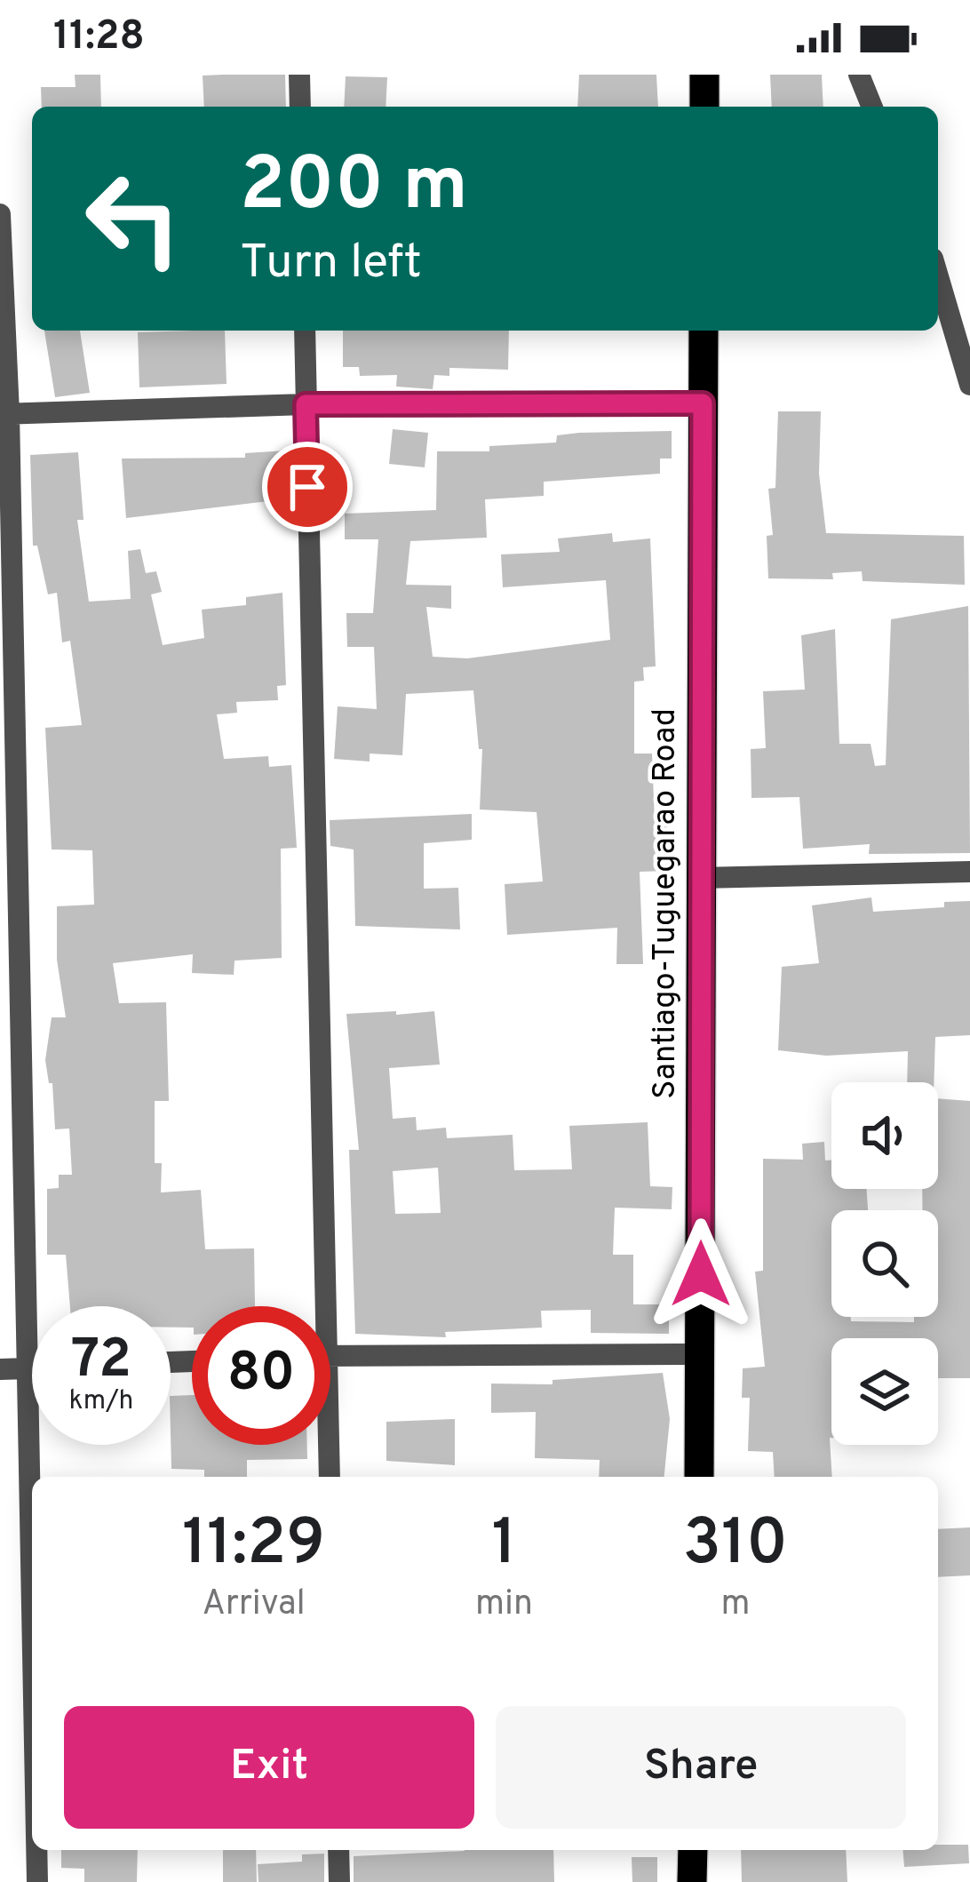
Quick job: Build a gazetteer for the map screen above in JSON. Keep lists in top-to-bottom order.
{
  "streets": {
    "highway": ["Santiago-Tuguegarao Road"]
  },
  "page": {
    "status": "11:28",
    "turn": ["200 m", "Turn left"],
    "speed": "72 km/h",
    "limit": "80",
    "eta": [
      "11:29",
      "Arrival",
      "1",
      "min",
      "310",
      "m"
    ],
    "buttons": ["Exit", "Share"]
  }
}
